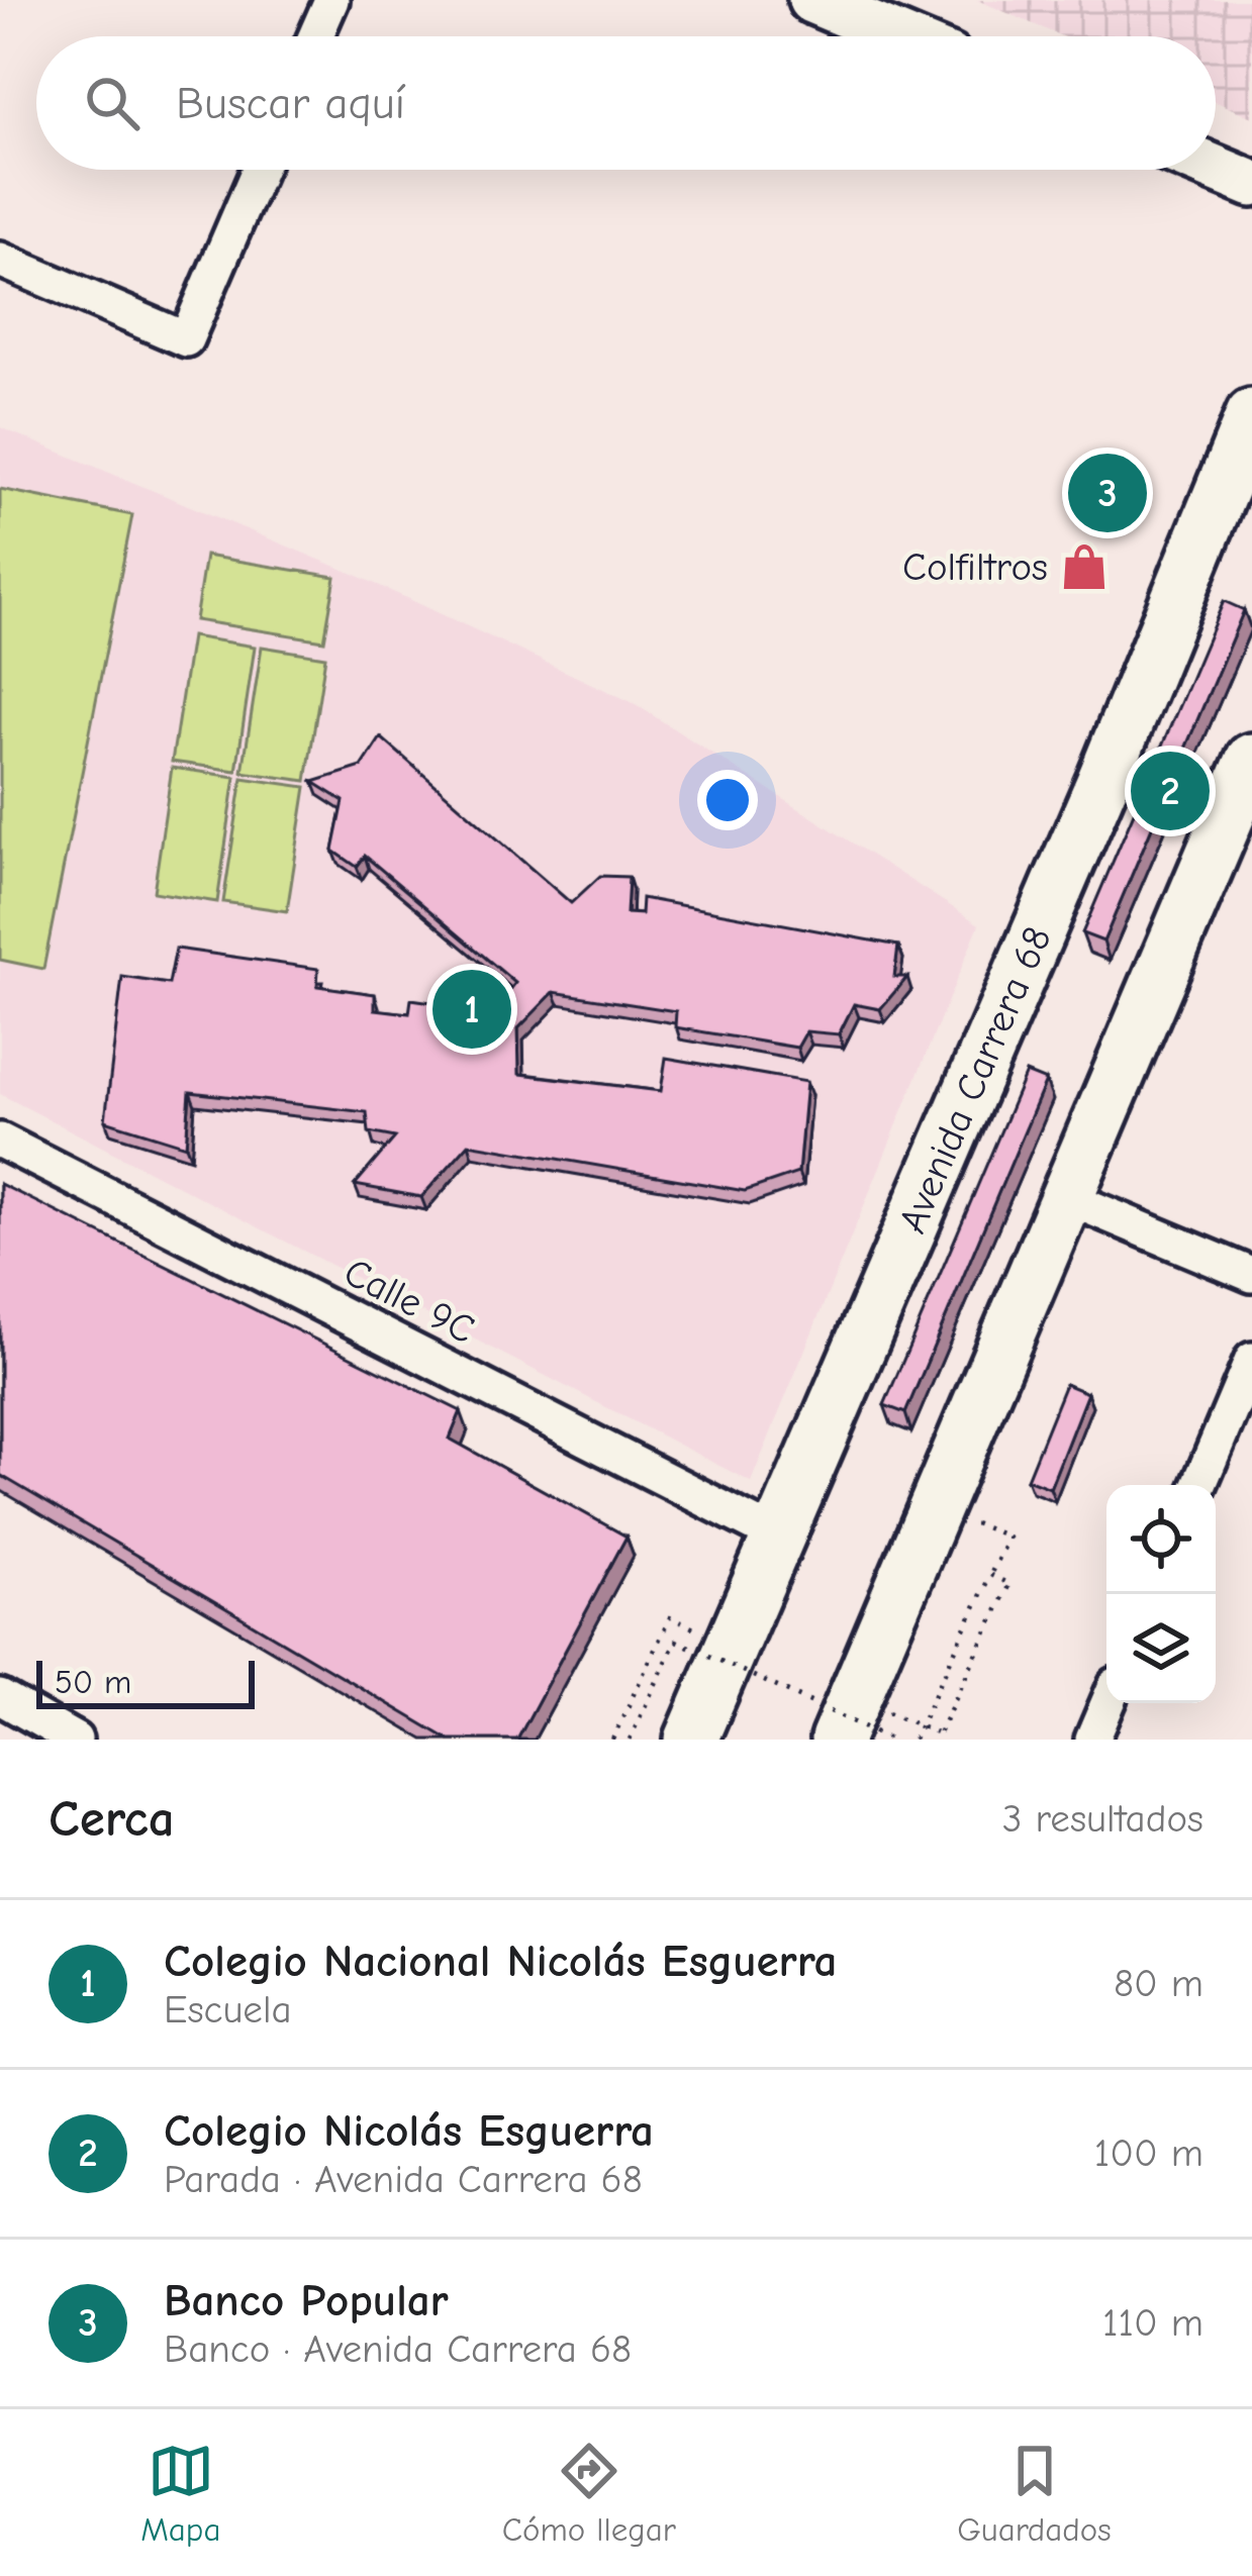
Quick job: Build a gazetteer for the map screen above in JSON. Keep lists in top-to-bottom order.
{
  "streets": {
    "main road": ["Avenida Carrera 68"],
    "street": ["Calle 9C"]
  },
  "crossings": [
    ["Avenida Carrera 68", "Calle 9C"]
  ],
  "places": {
    "shop": ["Colfiltros"]
  },
  "scale_bar": "50 m",
  "page": {
    "search": "Buscar aquí",
    "pins": ["3", "2", "1"],
    "scale": "50 m",
    "heading": ["Cerca", "3 resultados"],
    "list": [
      {
        "mark": "1",
        "name": "Colegio Nacional Nicolás Esguerra",
        "note": "Escuela",
        "value": "80 m"
      },
      {
        "mark": "2",
        "name": "Colegio Nicolás Esguerra",
        "note": "Parada · Avenida Carrera 68",
        "value": "100 m"
      },
      {
        "mark": "3",
        "name": "Banco Popular",
        "note": "Banco · Avenida Carrera 68",
        "value": "110 m"
      }
    ],
    "nav": ["Mapa", "Cómo llegar", "Guardados"]
  }
}
